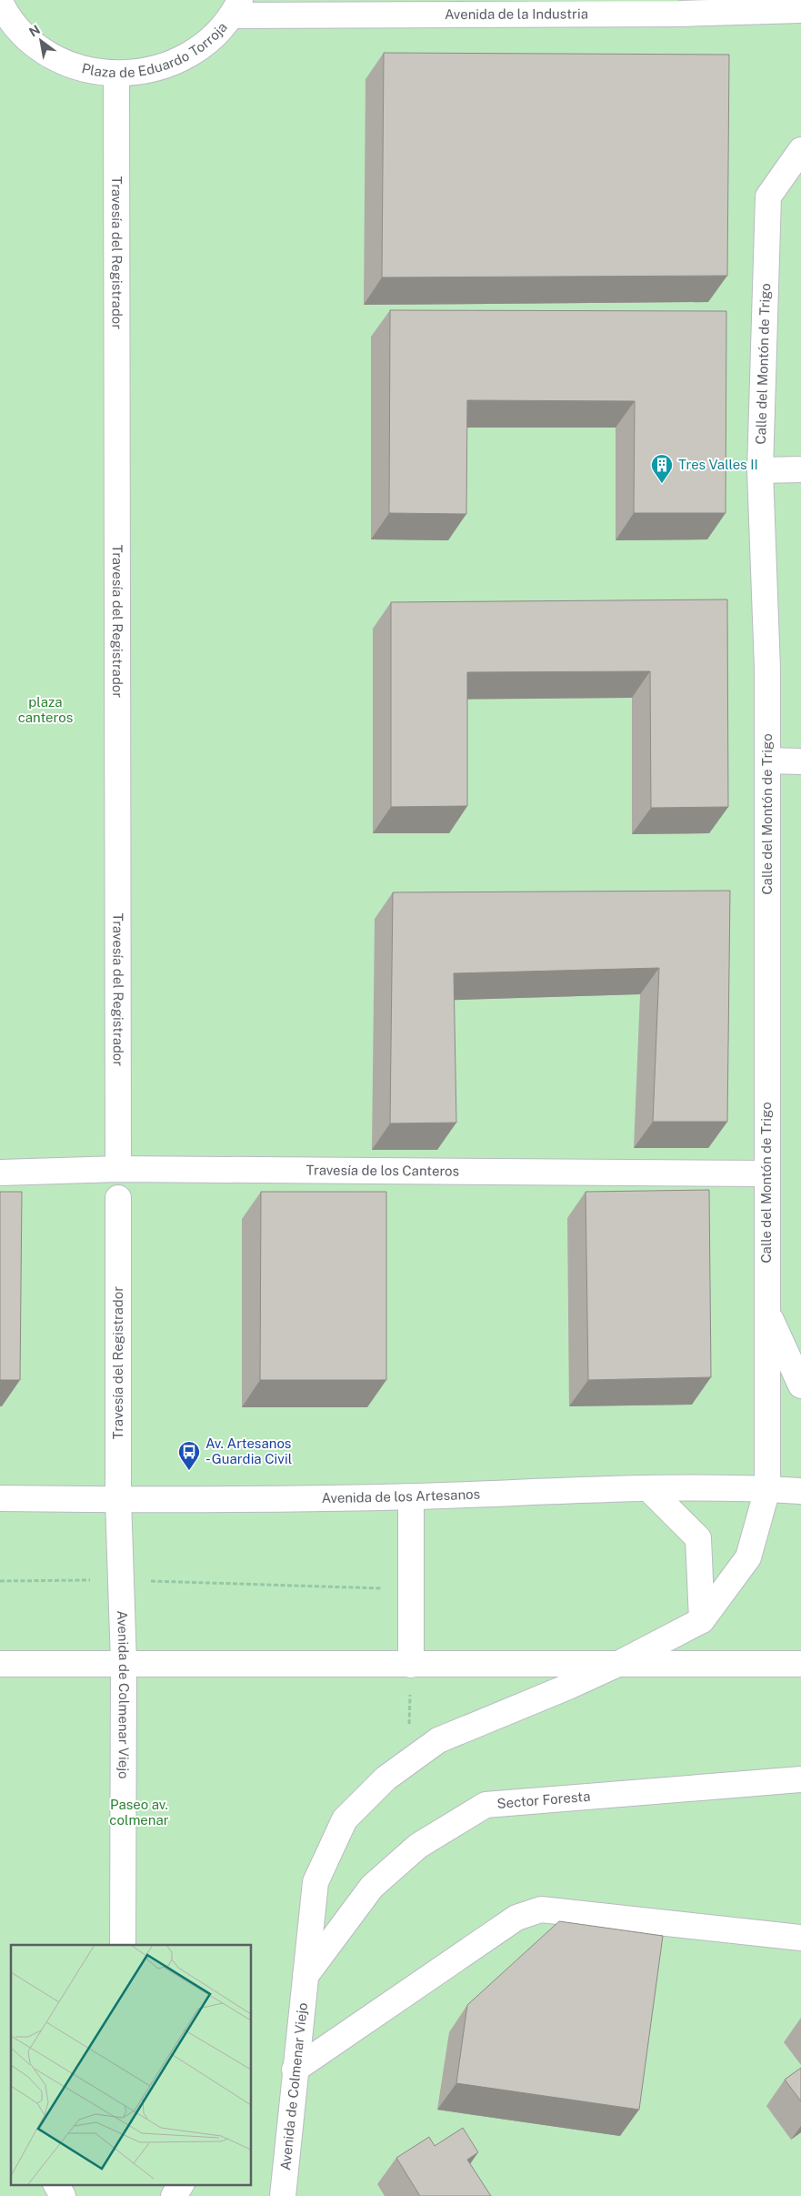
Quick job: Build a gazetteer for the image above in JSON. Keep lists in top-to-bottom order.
{
  "streets": {
    "street": [
      "Avenida de la Industria",
      "Plaza de Eduardo Torroja",
      "Travesía del Registrador",
      "Calle del Montón de Trigo",
      "Travesía de los Canteros",
      "Avenida de los Artesanos",
      "Avenida de Colmenar Viejo",
      "Sector Foresta"
    ]
  },
  "crossings": [
    ["Avenida de la Industria", "Plaza de Eduardo Torroja"],
    ["Plaza de Eduardo Torroja", "Travesía del Registrador"],
    ["Travesía del Registrador", "Travesía de los Canteros"],
    ["Travesía del Registrador", "Avenida de los Artesanos"],
    ["Travesía del Registrador", "Avenida de Colmenar Viejo"],
    ["Calle del Montón de Trigo", "Travesía de los Canteros"],
    ["Calle del Montón de Trigo", "Avenida de los Artesanos"],
    ["Calle del Montón de Trigo", "Avenida de Colmenar Viejo"],
    ["Avenida de los Artesanos", "Avenida de Colmenar Viejo"],
    ["Avenida de Colmenar Viejo", "Sector Foresta"]
  ],
  "parks": ["plaza canteros", "Paseo av. colmenar"],
  "places": {
    "building": ["Tres Valles II"],
    "bus stop": ["Av. Artesanos - Guardia Civil"]
  },
  "north": "top left"
}
